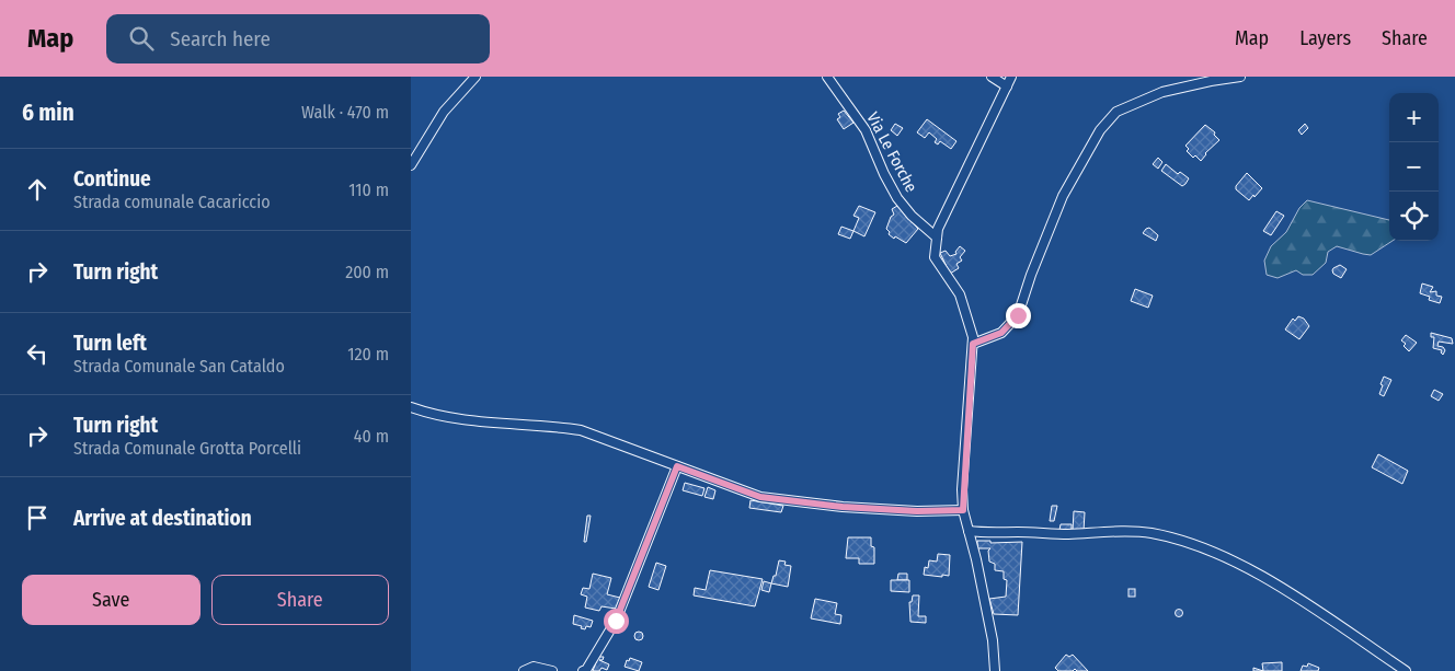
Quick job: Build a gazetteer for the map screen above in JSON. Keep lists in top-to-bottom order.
{
  "streets": {
    "street": ["Via Le Forche"]
  },
  "page": {
    "header": "Map",
    "search": "Search here",
    "nav": ["Map", "Layers", "Share"],
    "heading": ["6 min", "Walk · 470 m"],
    "map_buttons": ["+", "−"],
    "list": [
      ["Continue", "Strada comunale Cacariccio", "110 m"],
      ["Turn right", "200 m"],
      ["Turn left", "Strada Comunale San Cataldo", "120 m"],
      ["Turn right", "Strada Comunale Grotta Porcelli", "40 m"],
      "Arrive at destination"
    ],
    "buttons": ["Save", "Share"]
  }
}
